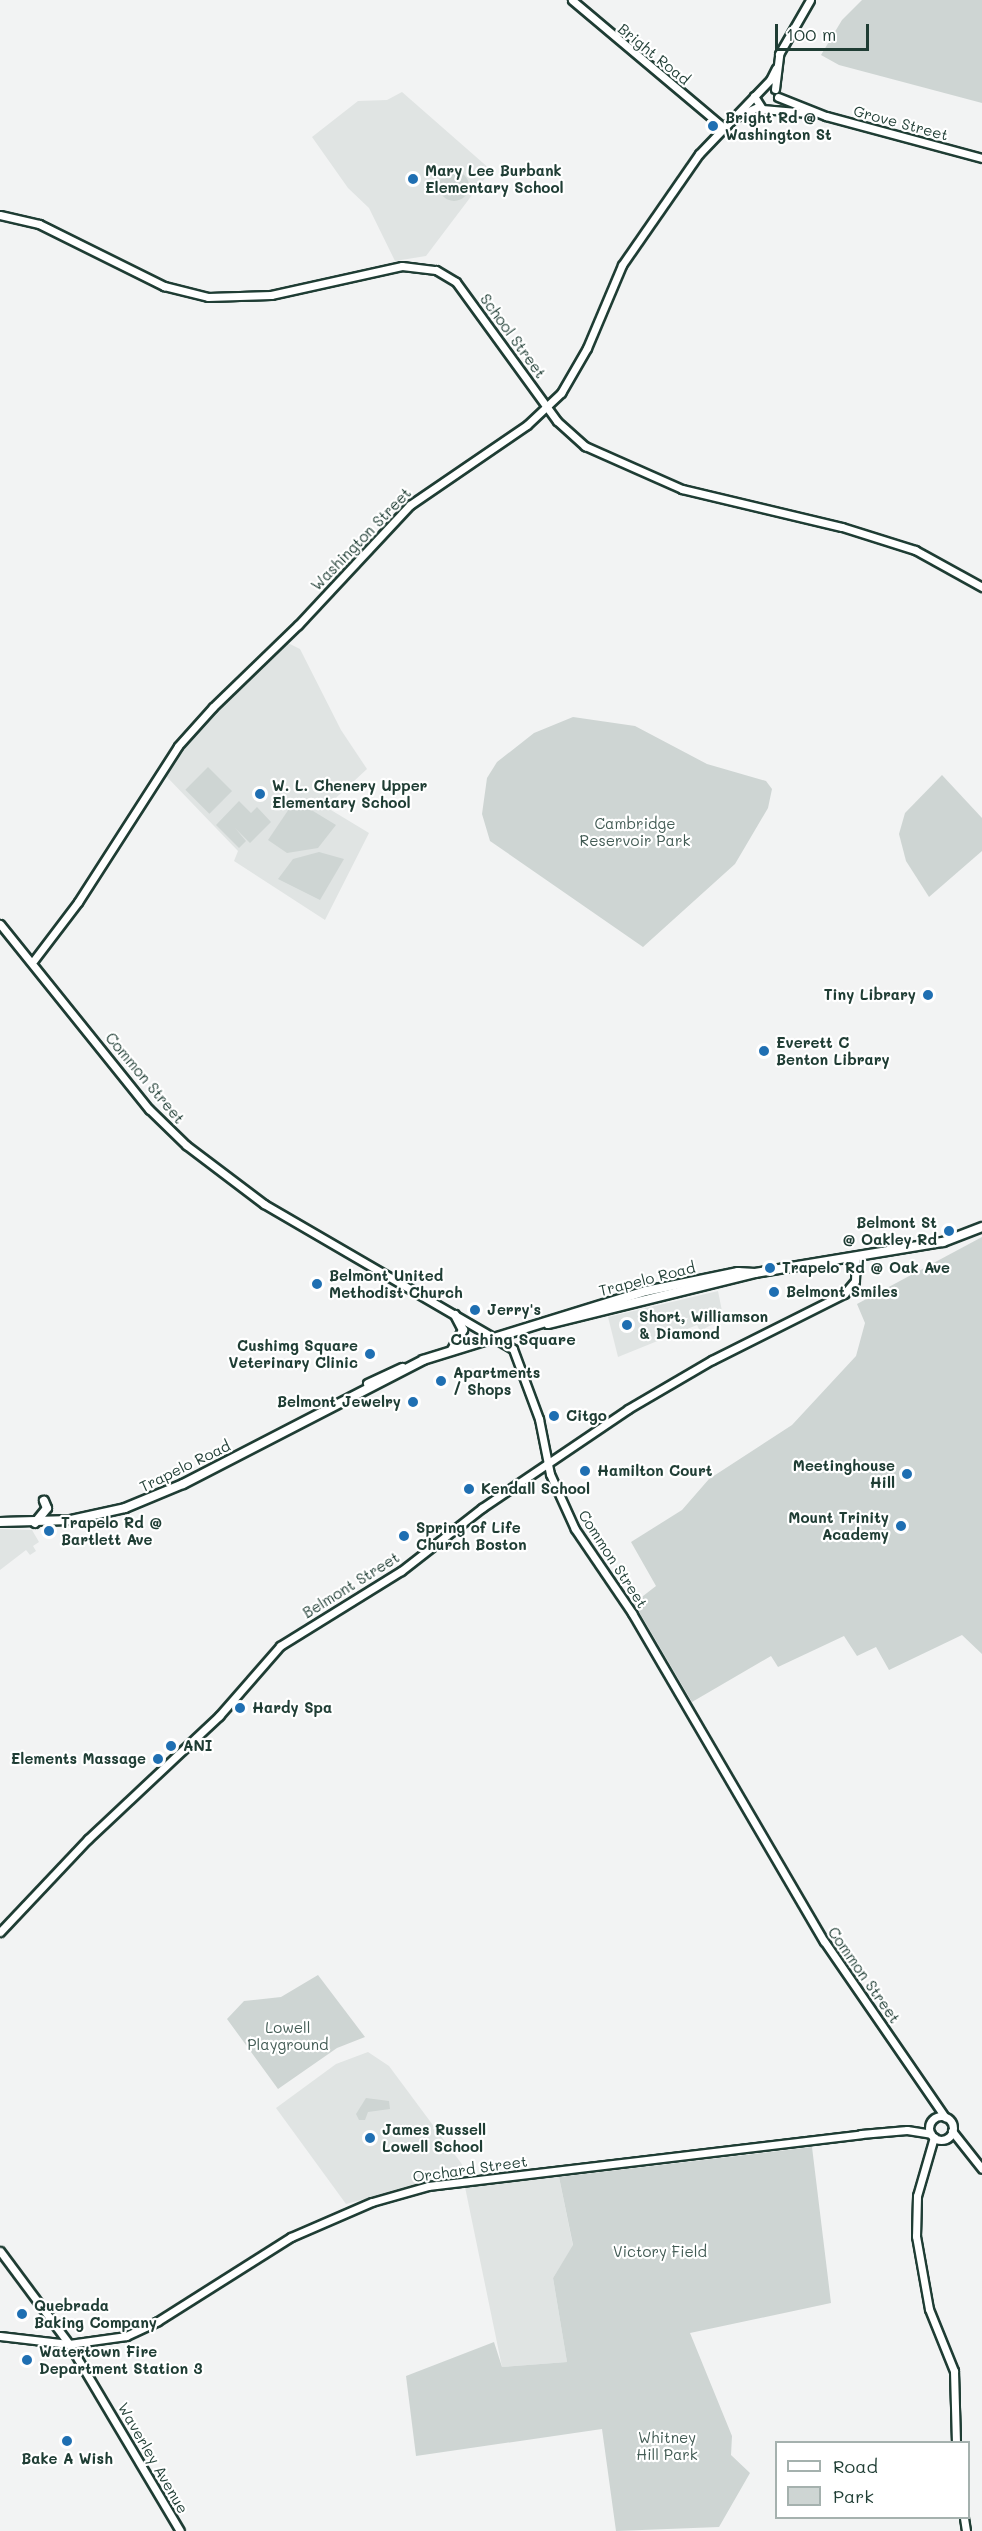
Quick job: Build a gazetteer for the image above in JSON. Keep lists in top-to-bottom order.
{
  "streets": {
    "main road": [
      "Bright Road",
      "Grove Street",
      "School Street",
      "Washington Street",
      "Common Street",
      "Trapelo Road",
      "Belmont Street",
      "Orchard Street",
      "Waverley Avenue"
    ]
  },
  "crossings": [
    ["Bright Road", "Washington Street"],
    ["Grove Street", "Washington Street"],
    ["School Street", "Washington Street"],
    ["Washington Street", "Common Street"],
    ["Common Street", "Trapelo Road"],
    ["Common Street", "Belmont Street"],
    ["Common Street", "Orchard Street"],
    ["Trapelo Road", "Belmont Street"],
    ["Orchard Street", "Waverley Avenue"]
  ],
  "districts": ["Cushing Square"],
  "parks": [
    "Cambridge Reservoir Park",
    "Lowell Playground",
    "Victory Field",
    "Whitney Hill Park"
  ],
  "places": [
    "Bright Rd @ Washington St",
    "Mary Lee Burbank Elementary School",
    "W. L. Chenery Upper Elementary School",
    "Tiny Library",
    "Everett C Benton Library",
    "Belmont St @ Oakley Rd",
    "Trapelo Rd @ Oak Ave",
    "Belmont United Methodist Church",
    "Belmont Smiles",
    "Jerry's",
    "Short, Williamson & Diamond",
    "Cushimg Square Veterinary Clinic",
    "Apartments / Shops",
    "Belmont Jewelry",
    "Citgo",
    "Hamilton Court",
    "Meetinghouse Hill",
    "Kendall School",
    "Mount Trinity Academy",
    "Trapelo Rd @ Bartlett Ave",
    "Spring of Life Church Boston",
    "Hardy Spa",
    "ANI",
    "Elements Massage",
    "James Russell Lowell School",
    "Quebrada Baking Company",
    "Watertown Fire Department Station 3",
    "Bake A Wish"
  ],
  "legend": ["Road", "Park"],
  "scale_bar": "100 m"
}
